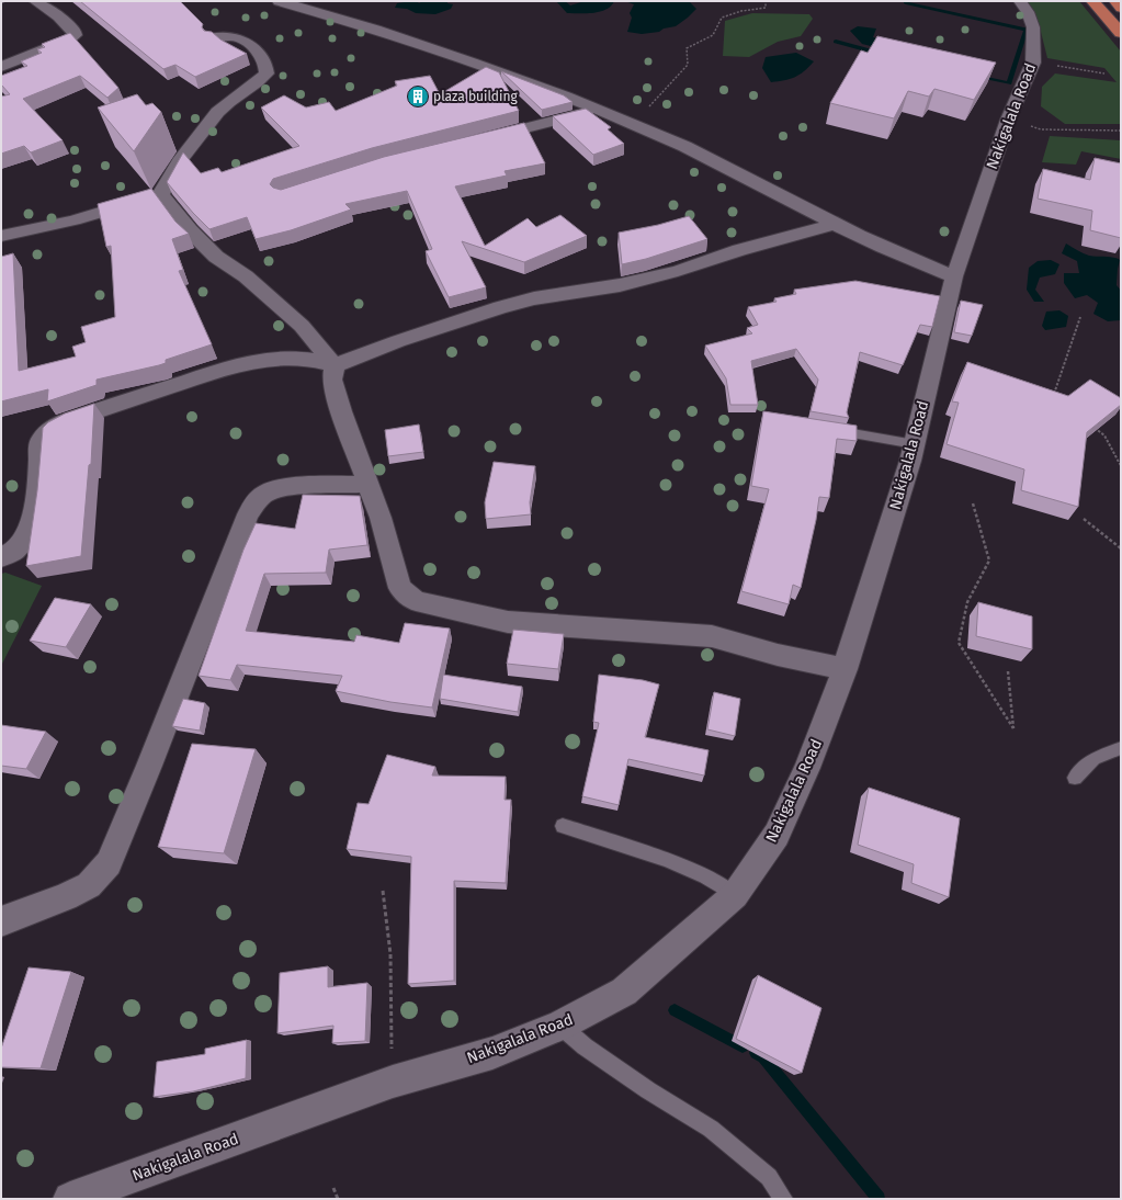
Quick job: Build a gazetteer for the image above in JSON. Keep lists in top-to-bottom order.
{
  "streets": {
    "street": ["Nakigalala Road"]
  },
  "places": {
    "building": ["plaza building"]
  }
}
